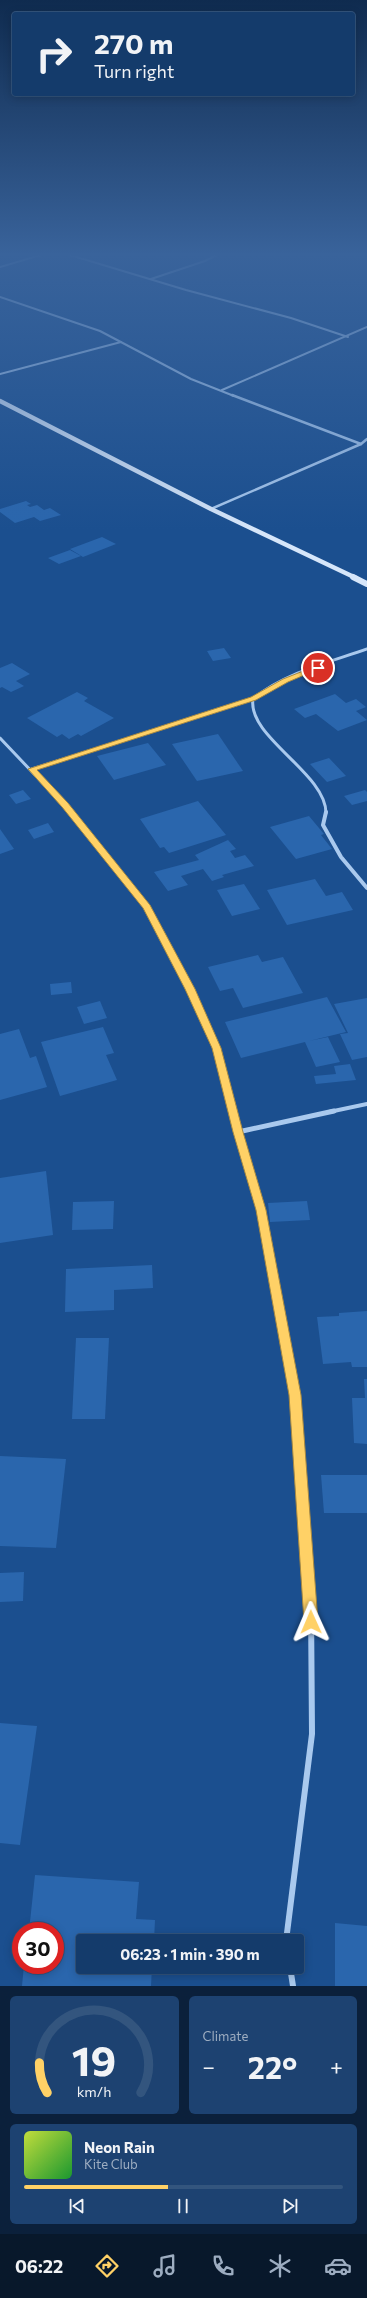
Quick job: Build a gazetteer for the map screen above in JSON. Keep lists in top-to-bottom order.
{
  "page": {
    "turn": ["270 m", "Turn right"],
    "limit": "30",
    "trip": "06:23 · 1 min · 390 m",
    "tile": "Climate",
    "heat": ["−", "22°", "+"],
    "song": ["Neon Rain", "Kite Club"],
    "tabs": "06:22",
    "gauge": ["19", "km/h"]
  }
}
